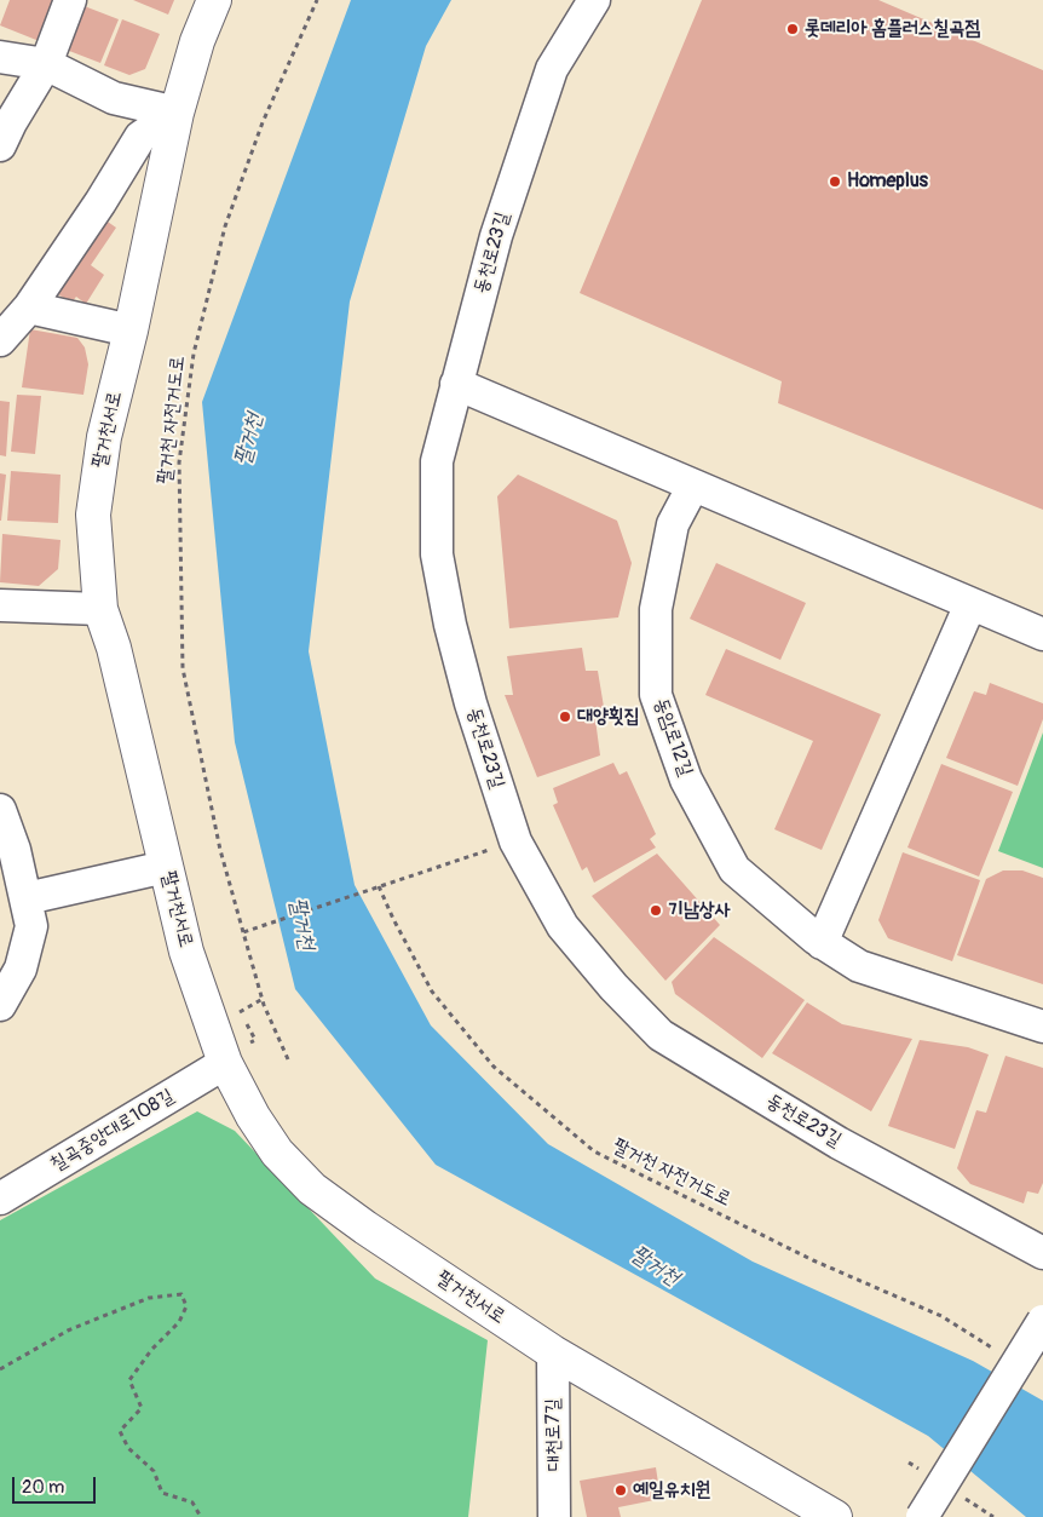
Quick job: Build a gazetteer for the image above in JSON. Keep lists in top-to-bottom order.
{
  "streets": {
    "main road": ["팔거천서로"],
    "street": [
      "동천로23길",
      "동암로12길",
      "칠곡중앙대로108길",
      "대천로7길"
    ],
    "path": ["팔거천 자전거도로"]
  },
  "crossings": [
    ["팔거천서로", "칠곡중앙대로108길"],
    ["팔거천서로", "대천로7길"]
  ],
  "water": ["팔거천"],
  "places": [
    "롯데리아 홈플러스칠곡점",
    "Homeplus",
    "대양횟집",
    "기남상사",
    "예일유치원"
  ],
  "scale_bar": "20 m"
}
